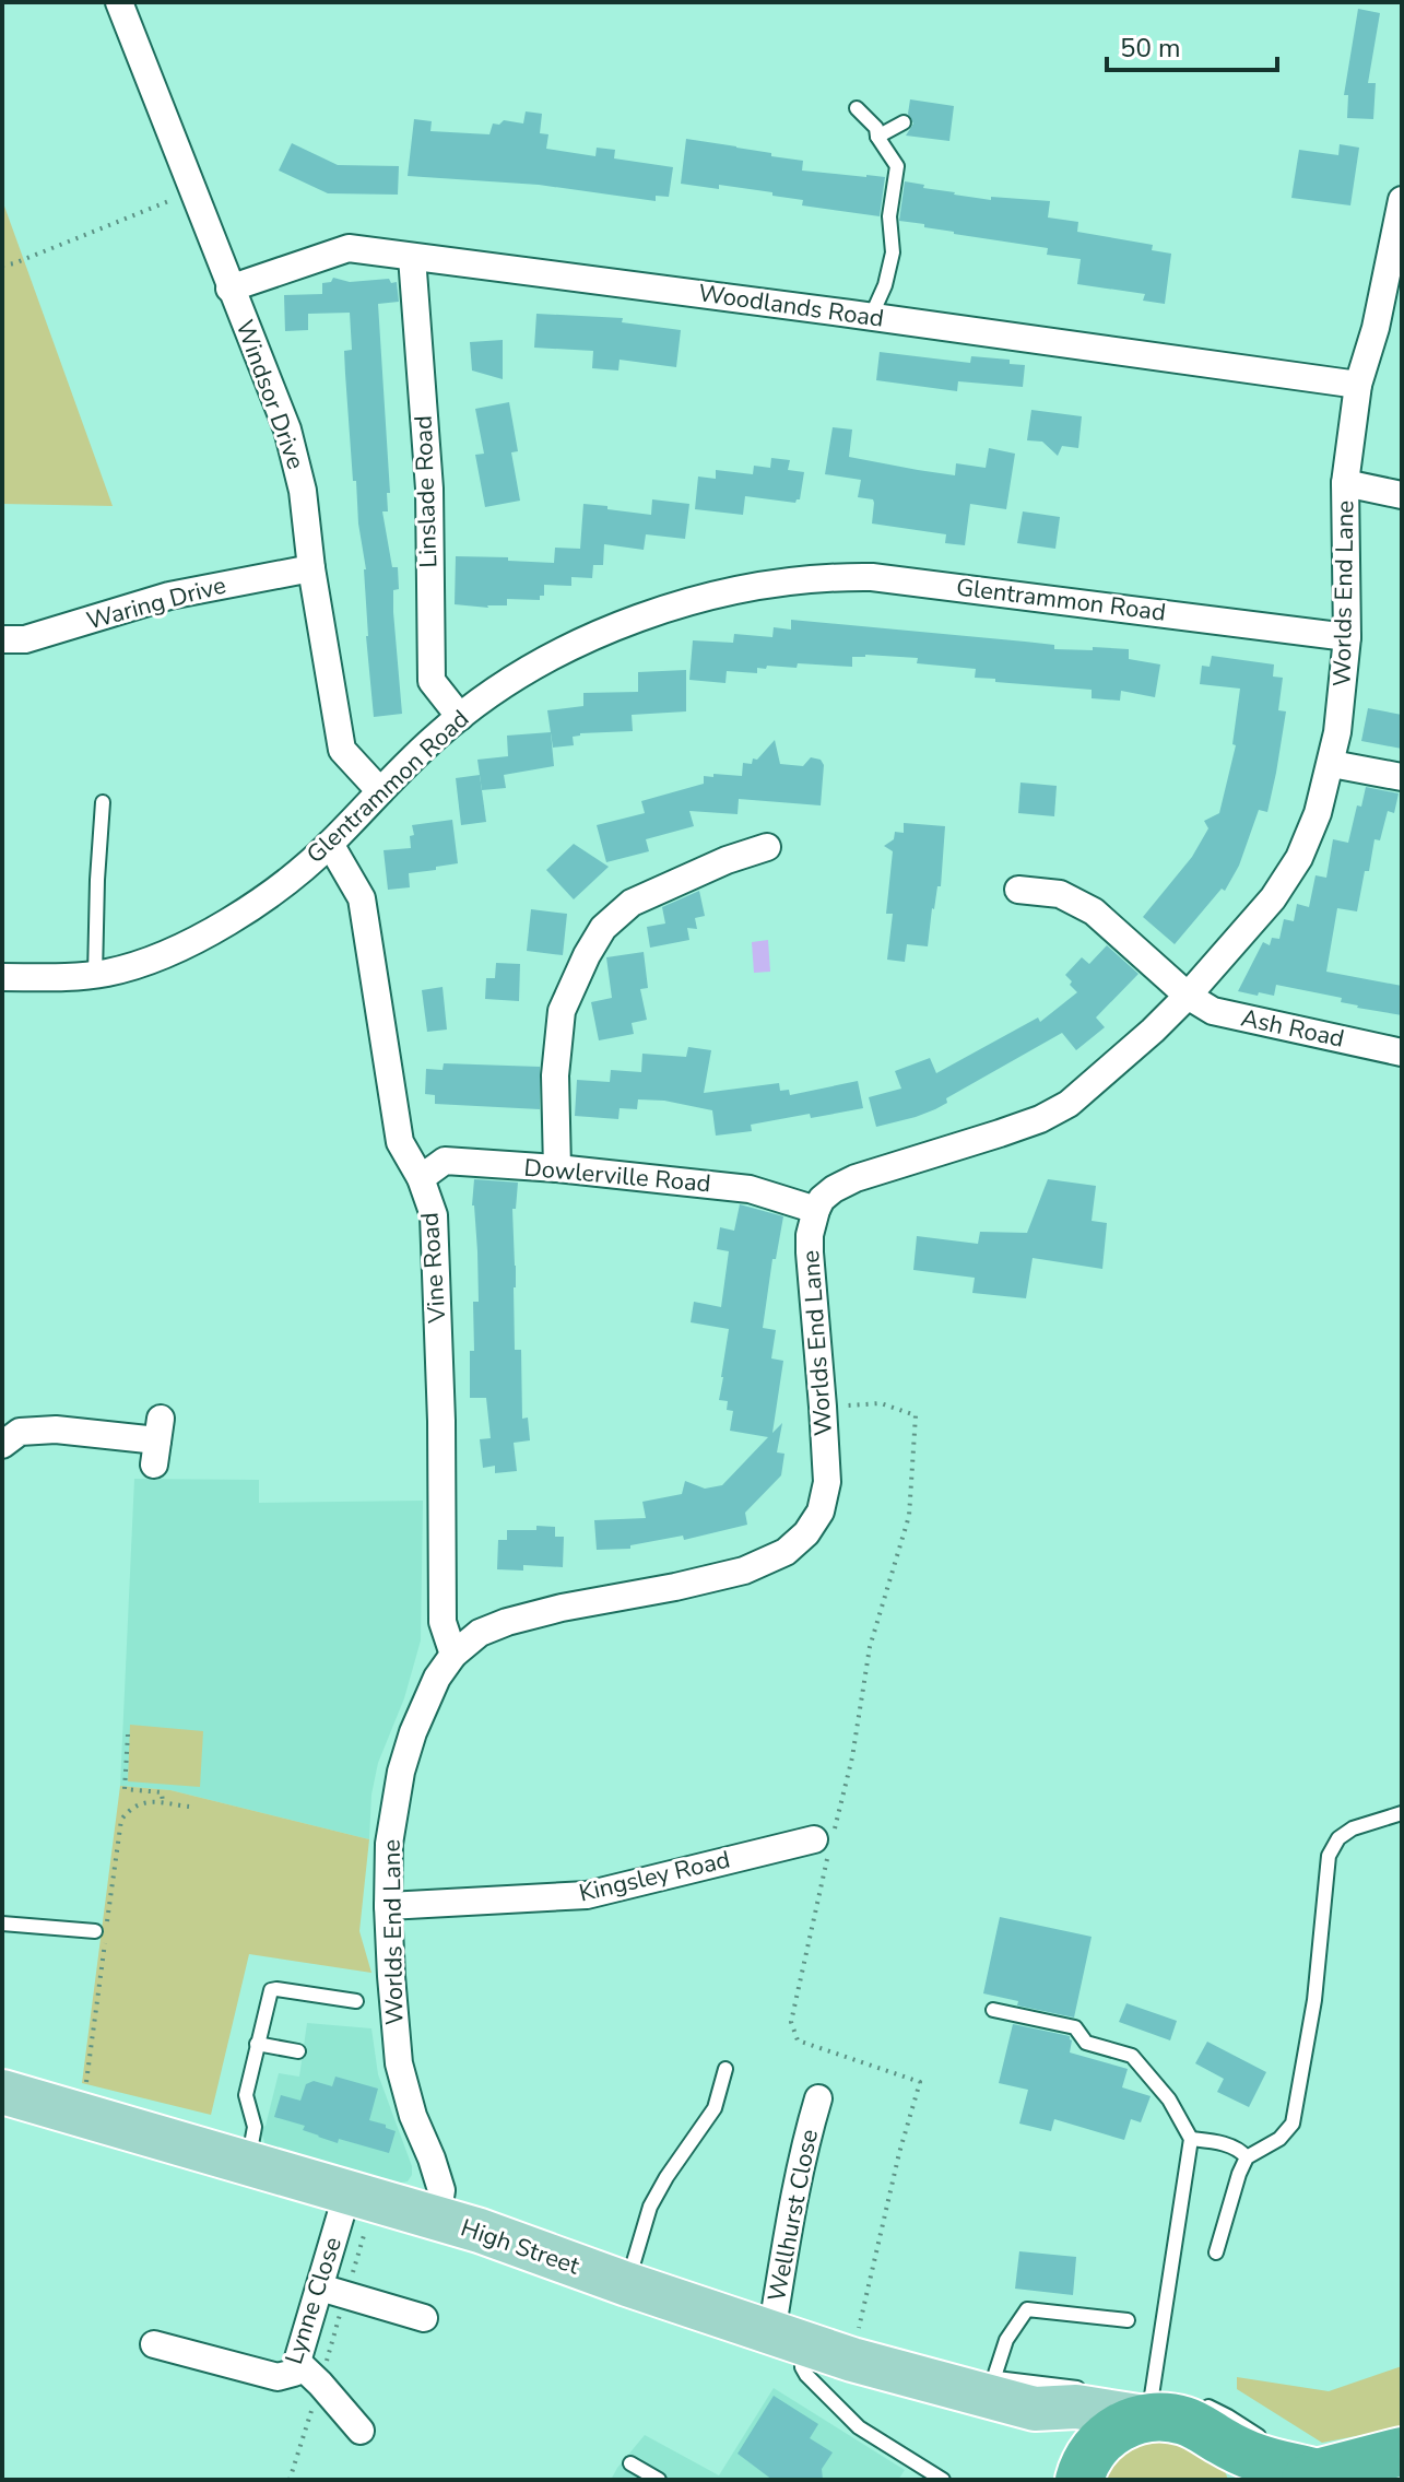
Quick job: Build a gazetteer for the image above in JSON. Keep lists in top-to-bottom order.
{
  "streets": {
    "main road": ["High Street"],
    "street": [
      "Woodlands Road",
      "Windsor Drive",
      "Linslade Road",
      "Worlds End Lane",
      "Glentrammon Road",
      "Waring Drive",
      "Ash Road",
      "Dowlerville Road",
      "Vine Road",
      "Kingsley Road",
      "Wellhurst Close",
      "Lynne Close"
    ]
  },
  "crossings": [
    ["Woodlands Road", "Windsor Drive"],
    ["Woodlands Road", "Linslade Road"],
    ["Woodlands Road", "Worlds End Lane"],
    ["Windsor Drive", "Glentrammon Road"],
    ["Windsor Drive", "Waring Drive"],
    ["Linslade Road", "Glentrammon Road"],
    ["Worlds End Lane", "Glentrammon Road"],
    ["Worlds End Lane", "Ash Road"],
    ["Worlds End Lane", "Dowlerville Road"],
    ["Worlds End Lane", "Vine Road"],
    ["Worlds End Lane", "Kingsley Road"],
    ["Worlds End Lane", "High Street"],
    ["Glentrammon Road", "Vine Road"],
    ["Dowlerville Road", "Vine Road"],
    ["Wellhurst Close", "High Street"],
    ["High Street", "Lynne Close"]
  ],
  "scale_bar": "50 m"
}
